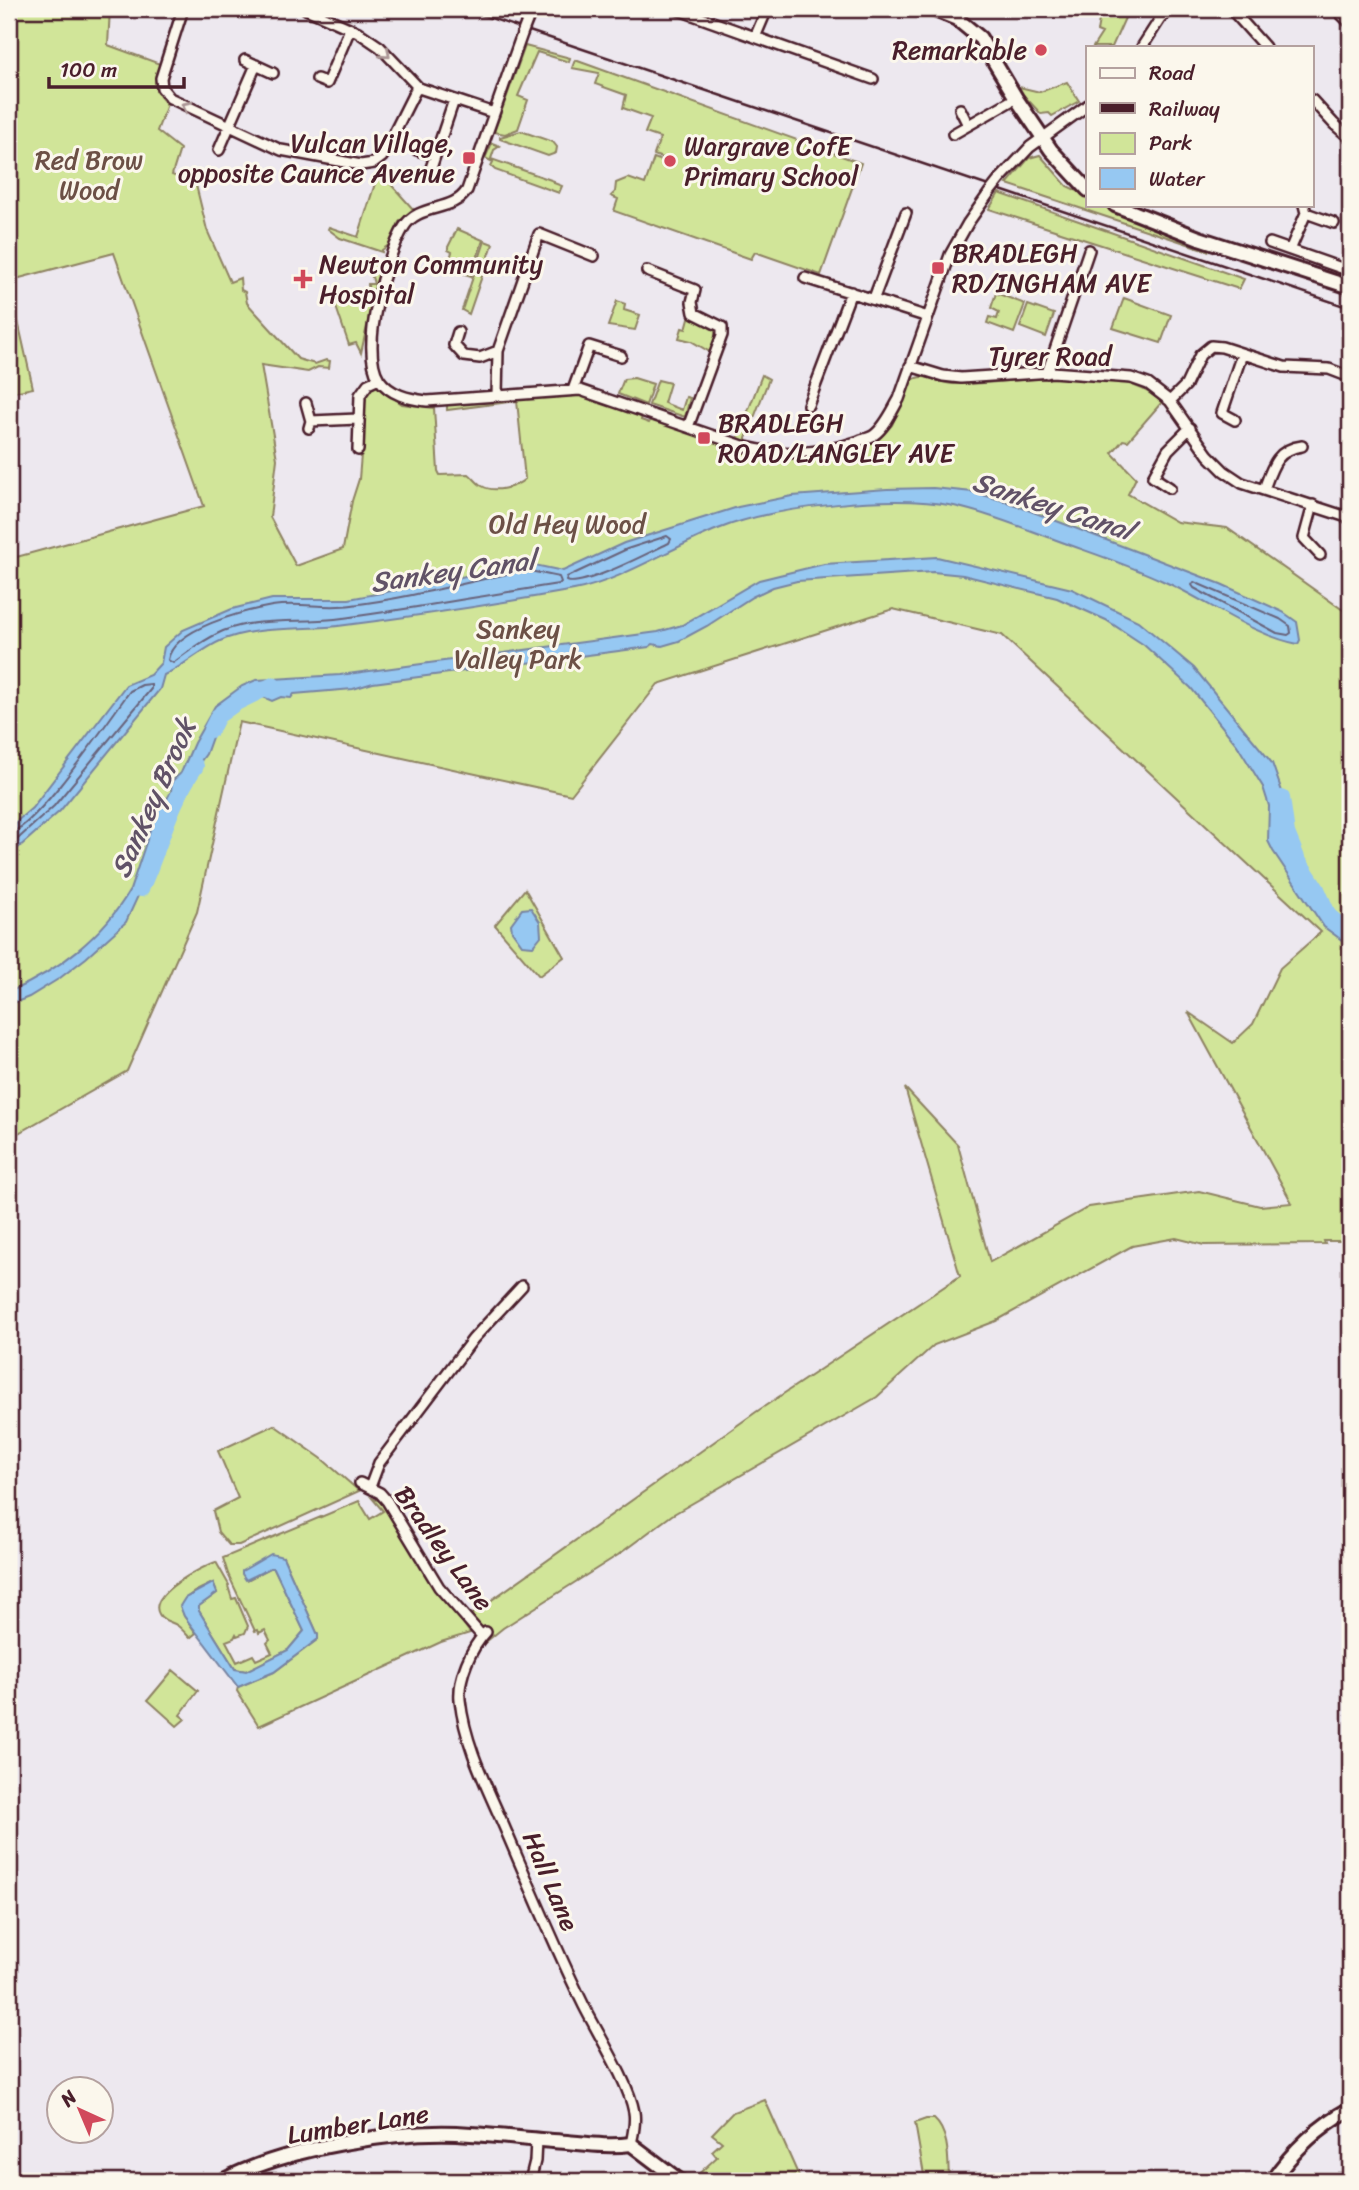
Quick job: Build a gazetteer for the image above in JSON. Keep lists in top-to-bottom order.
{
  "streets": {
    "street": [
      "Tyrer Road",
      "Bradley Lane",
      "Hall Lane",
      "Lumber Lane"
    ]
  },
  "crossings": [
    ["Bradley Lane", "Hall Lane"],
    ["Hall Lane", "Lumber Lane"]
  ],
  "water": ["Sankey Canal", "Sankey Brook"],
  "parks": ["Red Brow Wood", "Old Hey Wood", "Sankey Valley Park"],
  "places": {
    "other": ["Remarkable", "Wargrave CofE Primary School"],
    "transit": ["Vulcan Village, opposite Caunce Avenue", "BRADLEGH RD/INGHAM AVE", "BRADLEGH ROAD/LANGLEY AVE"],
    "health": ["Newton Community Hospital"]
  },
  "legend": [
    "Road",
    "Railway",
    "Park",
    "Water"
  ],
  "scale_bar": "100 m",
  "north": "top left"
}
